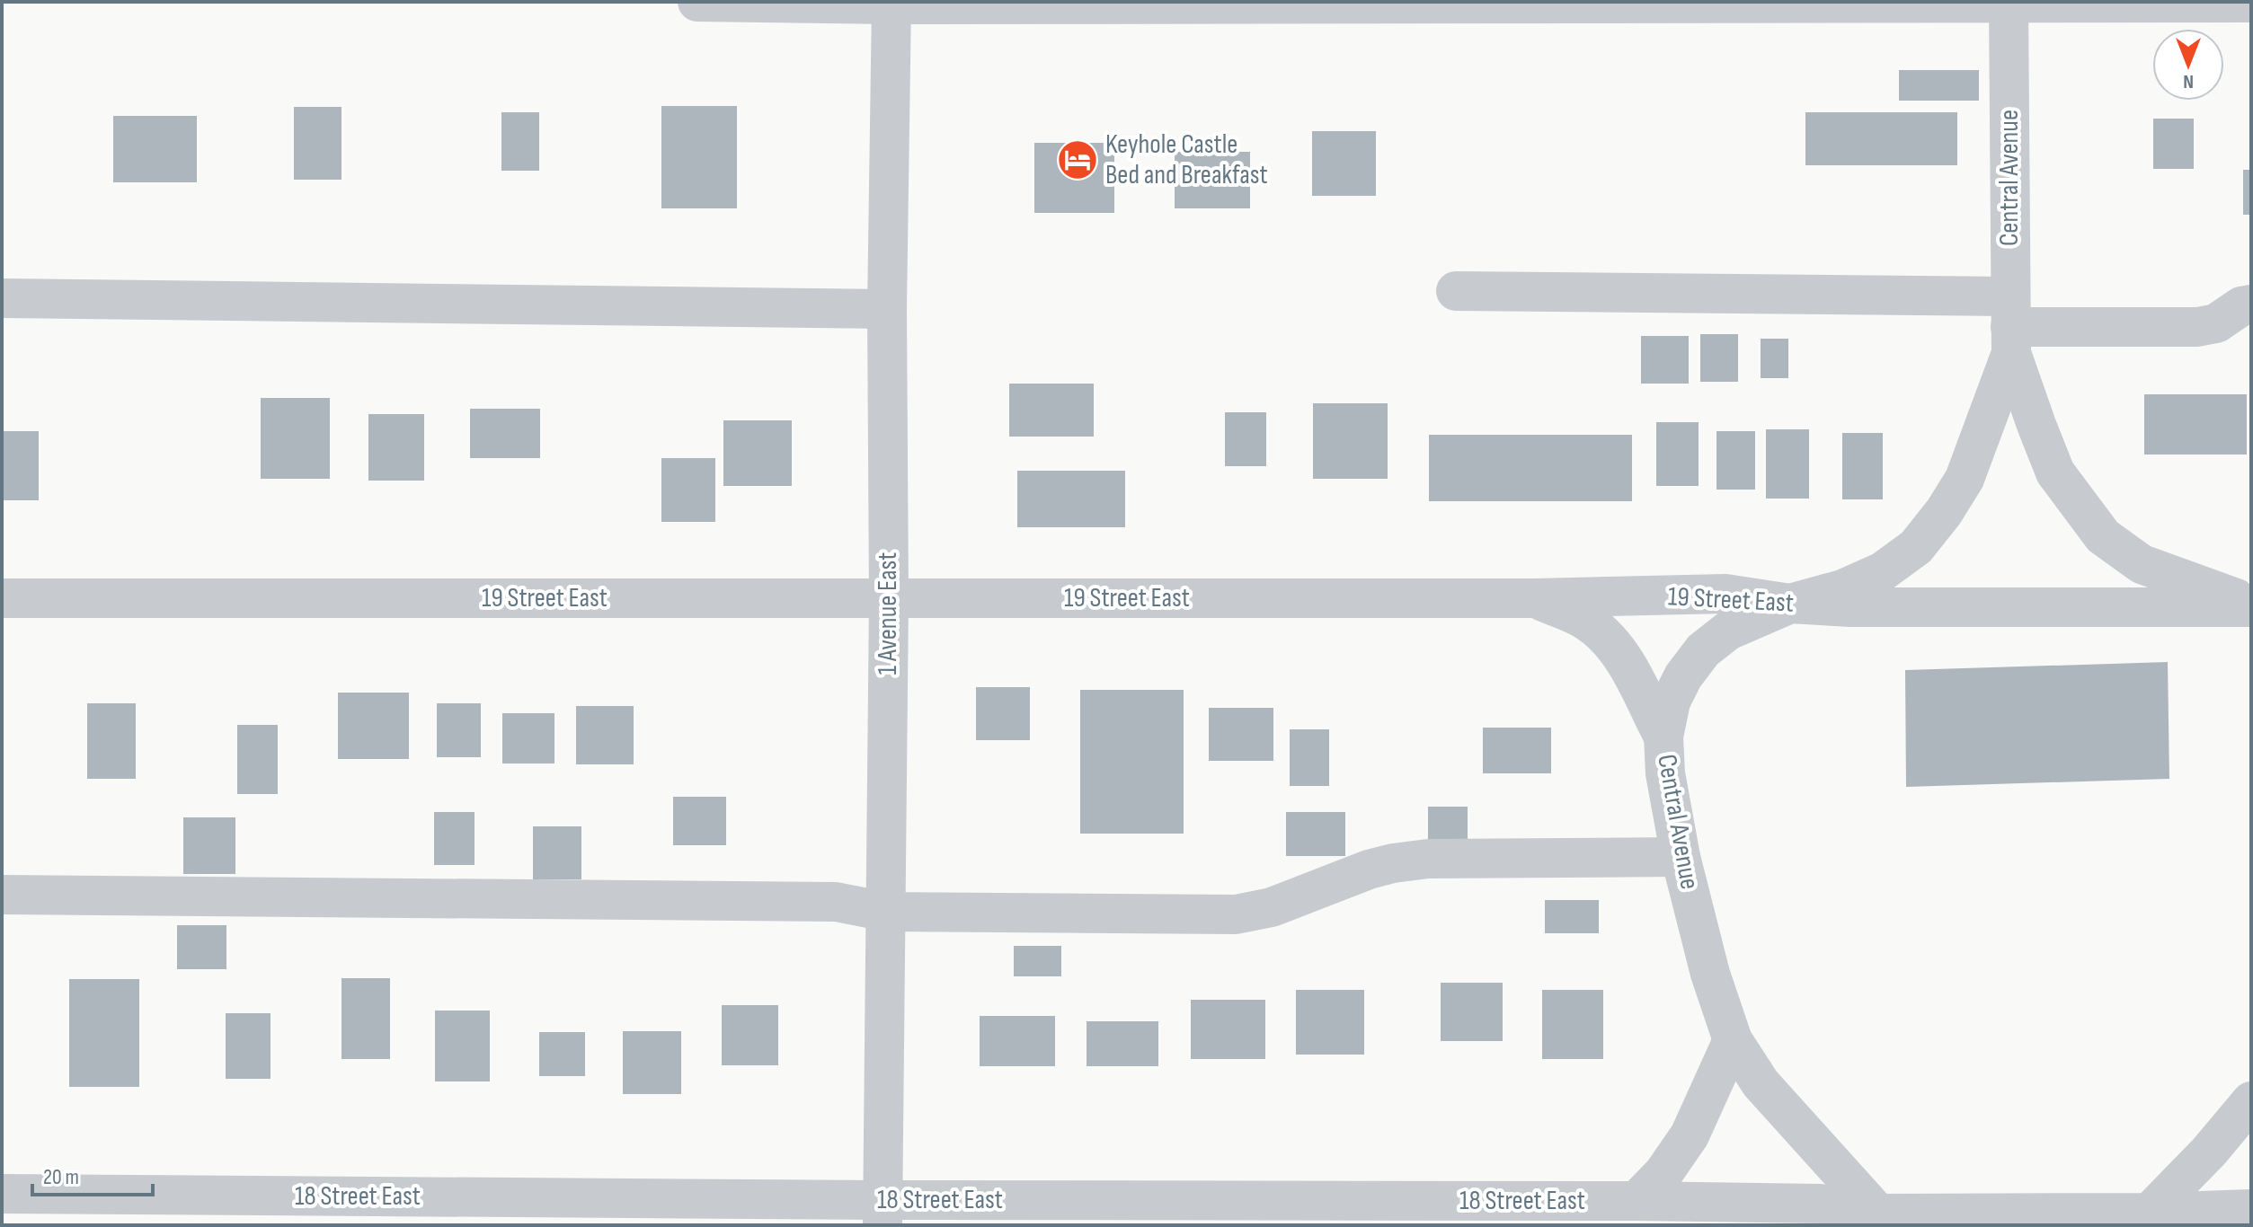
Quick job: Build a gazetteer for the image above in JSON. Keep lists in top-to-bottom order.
{
  "streets": {
    "street": [
      "Central Avenue",
      "19 Street East",
      "1 Avenue East",
      "18 Street East"
    ]
  },
  "crossings": [
    ["Central Avenue", "19 Street East"],
    ["Central Avenue", "18 Street East"],
    ["19 Street East", "1 Avenue East"],
    ["1 Avenue East", "18 Street East"]
  ],
  "places": {
    "hotel": ["Keyhole Castle Bed and Breakfast"]
  },
  "scale_bar": "20 m",
  "north": "bottom"
}
